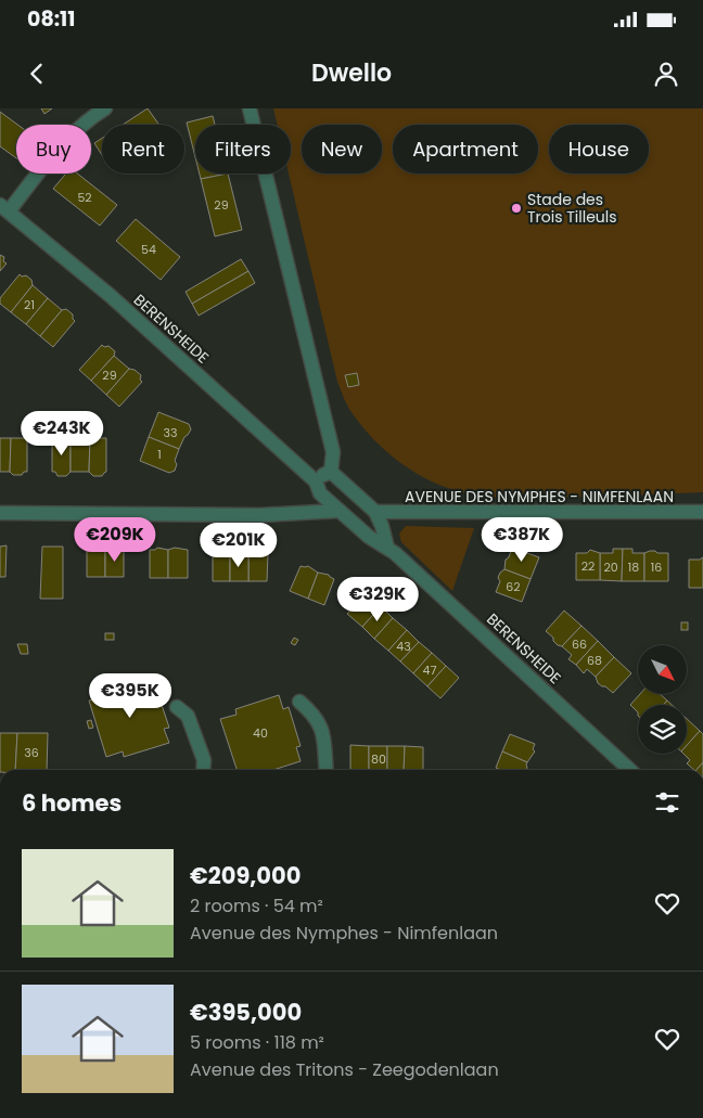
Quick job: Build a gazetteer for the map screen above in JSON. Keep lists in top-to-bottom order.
{
  "streets": {
    "street": ["BERENSHEIDE", "AVENUE DES NYMPHES - NIMFENLAAN"]
  },
  "crossings": [
    ["BERENSHEIDE", "AVENUE DES NYMPHES - NIMFENLAAN"]
  ],
  "places": ["Stade des Trois Tilleuls"],
  "house_numbers": [
    "52",
    "29",
    "54",
    "21",
    "29",
    "33",
    "1",
    "22",
    "20",
    "18",
    "16",
    "62",
    "66",
    "43",
    "68",
    "47",
    "40",
    "36",
    "80"
  ],
  "north": "bottom right",
  "page": {
    "status": "08:11",
    "header": "Dwello",
    "chip": [
      "Buy",
      "Rent",
      "Filters",
      "New",
      "Apartment",
      "House"
    ],
    "price": [
      "€243K",
      "€209K",
      "€387K",
      "€201K",
      "€329K",
      "€395K"
    ],
    "heading": "6 homes",
    "list": [
      {
        "name": "€209,000",
        "note": "2 rooms · 54 m² · Avenue des Nymphes - Nimfenlaan"
      },
      {
        "name": "€395,000",
        "note": "5 rooms · 118 m² · Avenue des Tritons - Zeegodenlaan"
      }
    ]
  }
}
